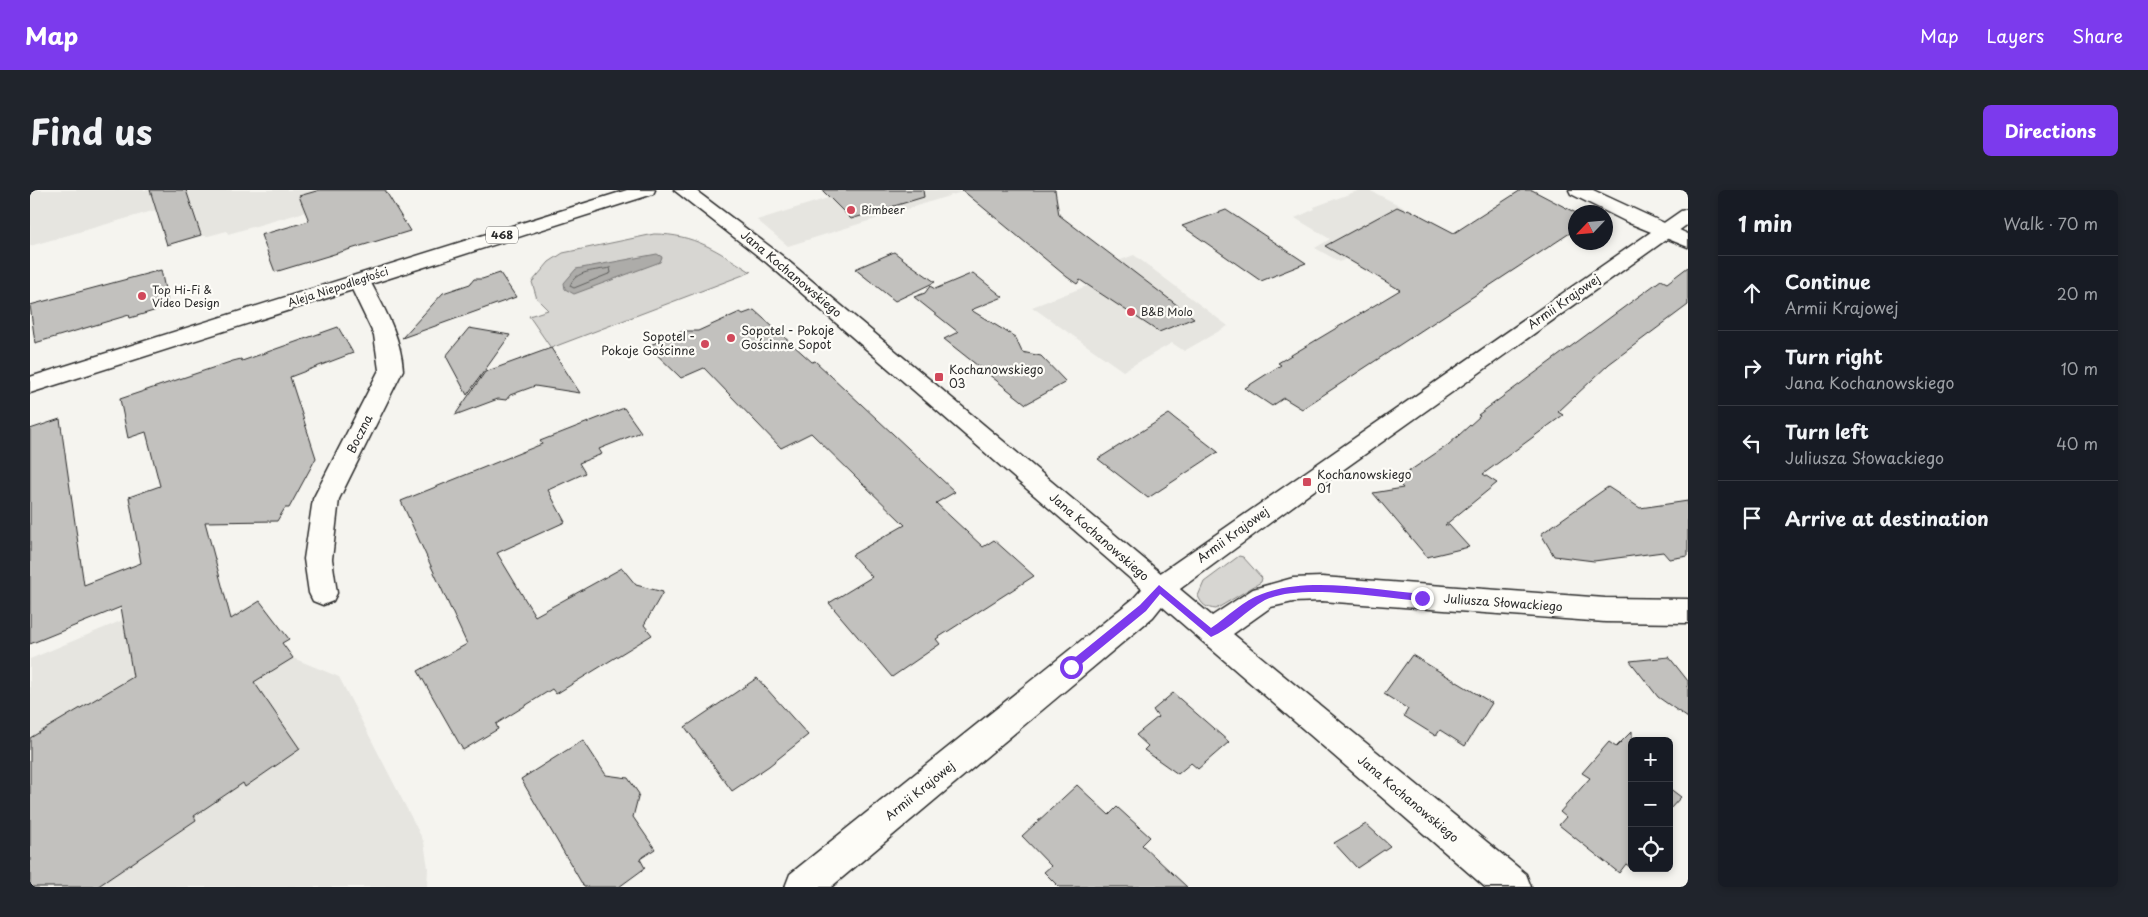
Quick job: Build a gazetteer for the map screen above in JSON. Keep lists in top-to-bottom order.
{
  "streets": {
    "street": [
      "468",
      "Jana Kochanowskiego",
      "Aleja Niepodległości",
      "Armii Krajowej",
      "Boczna",
      "Juliusza Słowackiego"
    ]
  },
  "crossings": [
    ["Jana Kochanowskiego", "Armii Krajowej"],
    ["Jana Kochanowskiego", "Juliusza Słowackiego"],
    ["Aleja Niepodległości", "Boczna"]
  ],
  "places": {
    "other": [
      "Bimbeer",
      "Top Hi-Fi & Video Design",
      "B&B Molo",
      "Sopotel - Pokoje Gościnne Sopot",
      "Sopotel - Pokoje Gościnne"
    ],
    "transit": ["Kochanowskiego 03", "Kochanowskiego 01"]
  },
  "north": "bottom left",
  "page": {
    "header": "Map",
    "nav": ["Map", "Layers", "Share"],
    "title": "Find us",
    "buttons": "Directions",
    "heading": ["1 min", "Walk · 70 m"],
    "list": [
      ["Continue", "Armii Krajowej", "20 m"],
      ["Turn right", "Jana Kochanowskiego", "10 m"],
      ["Turn left", "Juliusza Słowackiego", "40 m"],
      "Arrive at destination"
    ],
    "map_buttons": ["+", "−"]
  }
}
